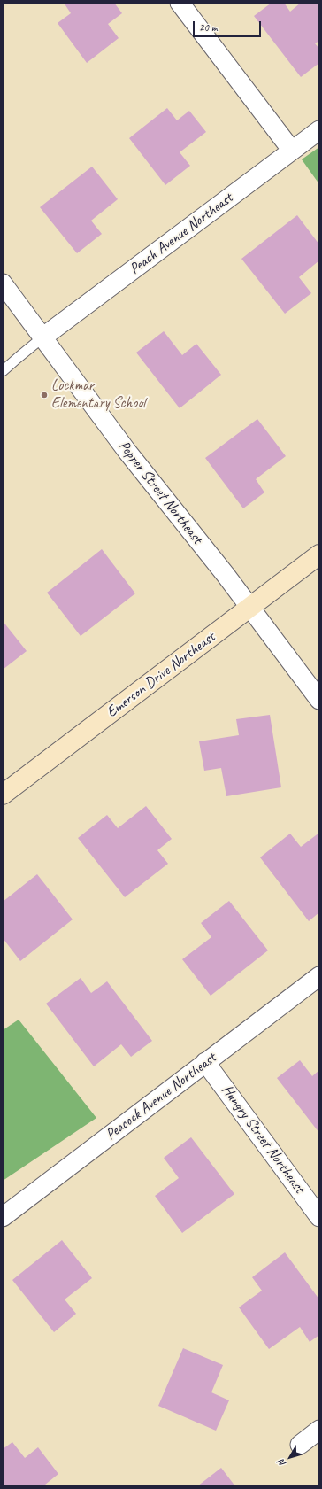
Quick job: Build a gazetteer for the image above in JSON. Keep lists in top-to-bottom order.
{
  "streets": {
    "street": [
      "Peach Avenue Northeast",
      "Pepper Street Northeast",
      "Emerson Drive Northeast",
      "Peacock Avenue Northeast",
      "Hungry Street Northeast"
    ]
  },
  "crossings": [
    ["Peach Avenue Northeast", "Pepper Street Northeast"],
    ["Pepper Street Northeast", "Emerson Drive Northeast"],
    ["Peacock Avenue Northeast", "Hungry Street Northeast"]
  ],
  "places": ["Lockmar Elementary School"],
  "scale_bar": "20 m",
  "north": "bottom left"
}
